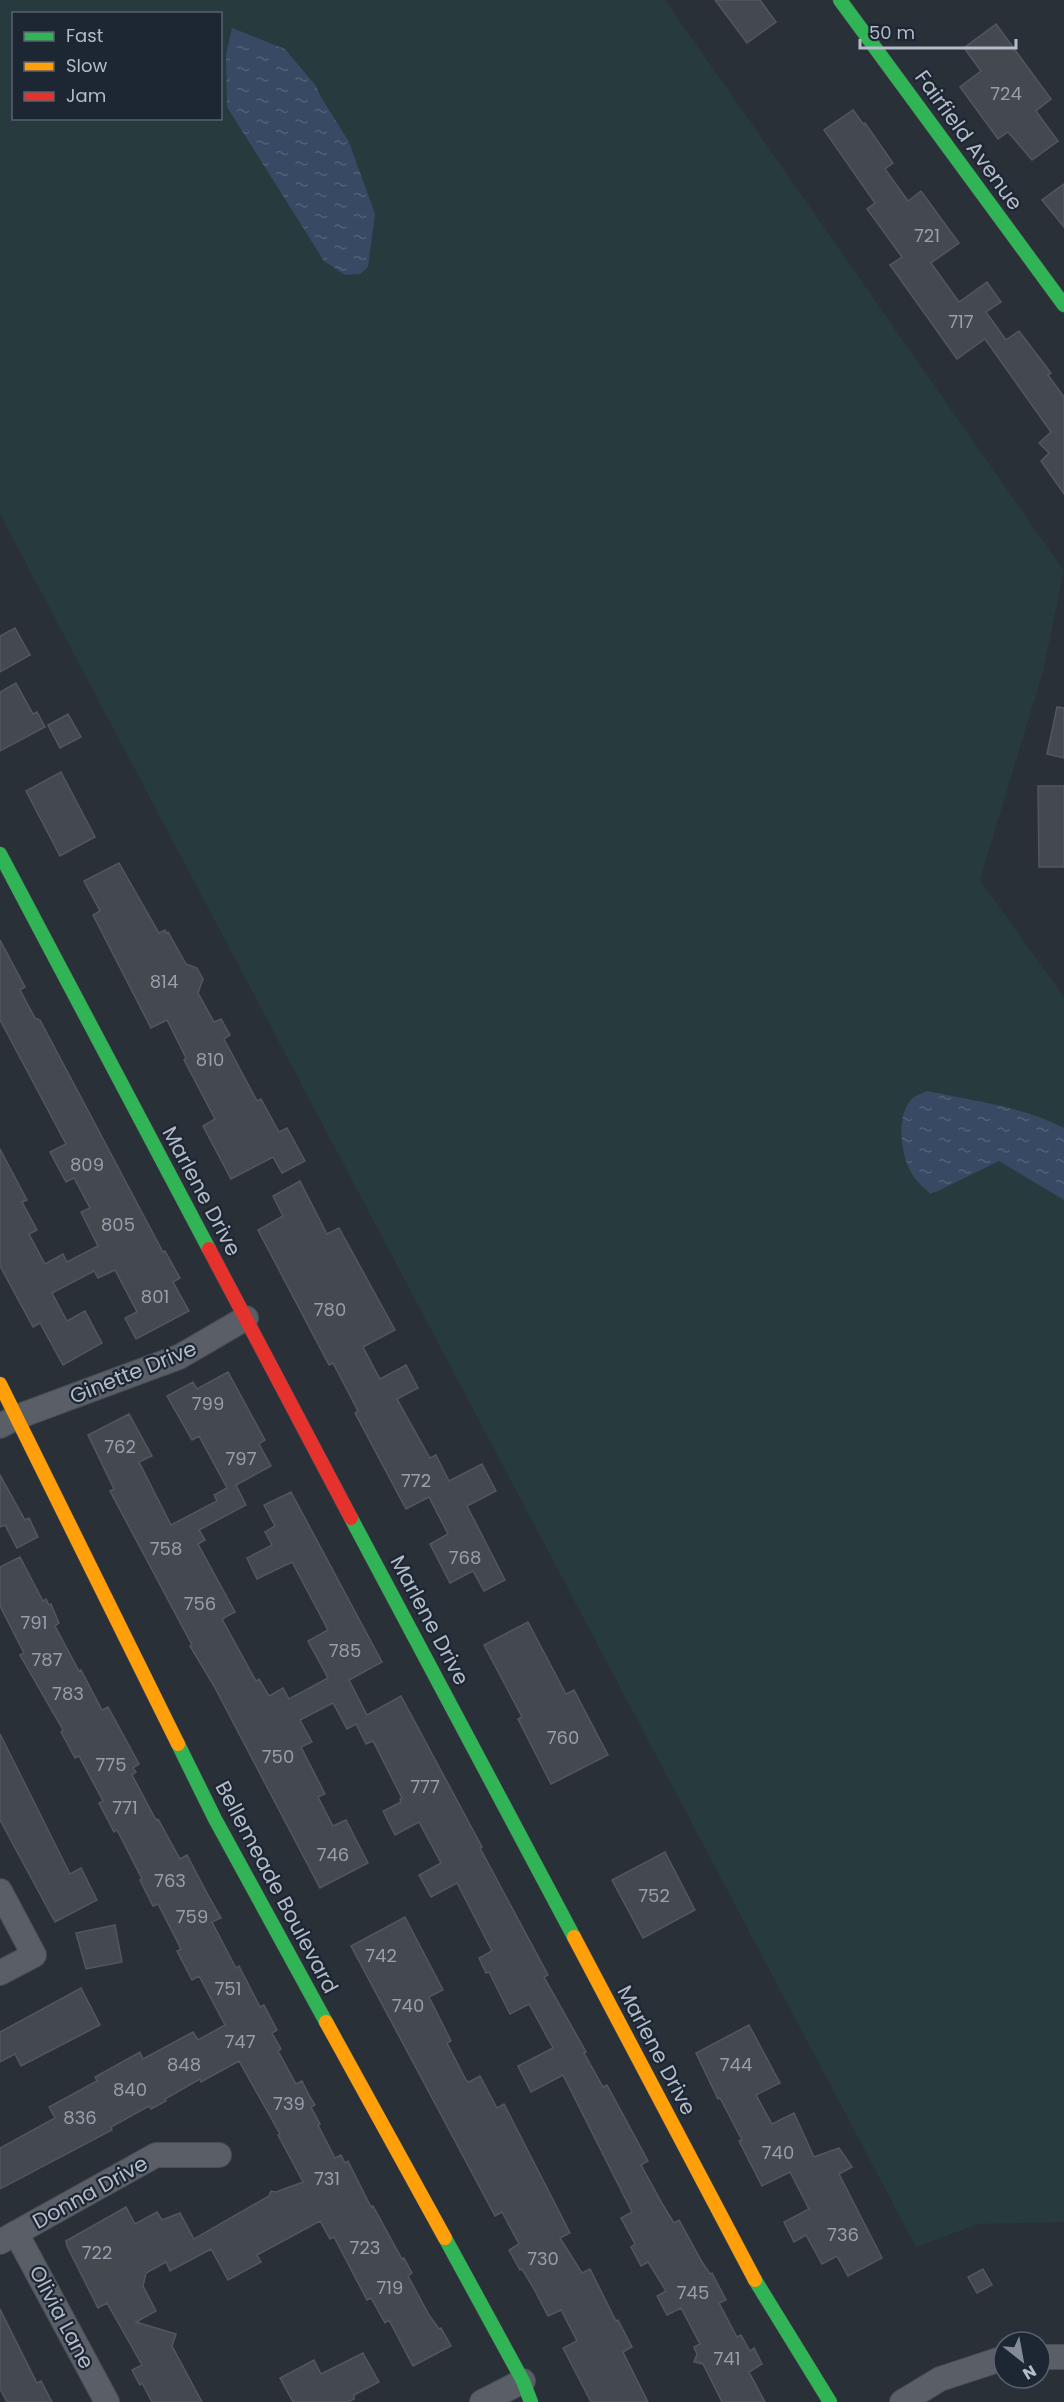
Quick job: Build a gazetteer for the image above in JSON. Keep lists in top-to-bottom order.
{
  "streets": {
    "street": [
      "Fairfield Avenue",
      "Marlene Drive",
      "Ginette Drive",
      "Bellemeade Boulevard",
      "Donna Drive",
      "Olivia Lane"
    ]
  },
  "crossings": [
    ["Marlene Drive", "Ginette Drive"],
    ["Ginette Drive", "Bellemeade Boulevard"],
    ["Donna Drive", "Olivia Lane"]
  ],
  "house_numbers": [
    "724",
    "721",
    "717",
    "814",
    "810",
    "809",
    "805",
    "801",
    "780",
    "799",
    "762",
    "797",
    "772",
    "758",
    "768",
    "756",
    "791",
    "785",
    "787",
    "783",
    "760",
    "750",
    "775",
    "777",
    "771",
    "746",
    "763",
    "752",
    "759",
    "742",
    "751",
    "740",
    "747",
    "848",
    "744",
    "840",
    "739",
    "836",
    "740",
    "731",
    "736",
    "723",
    "722",
    "730",
    "719",
    "745",
    "741"
  ],
  "legend": ["Fast", "Slow", "Jam"],
  "scale_bar": "50 m",
  "north": "bottom right"
}
